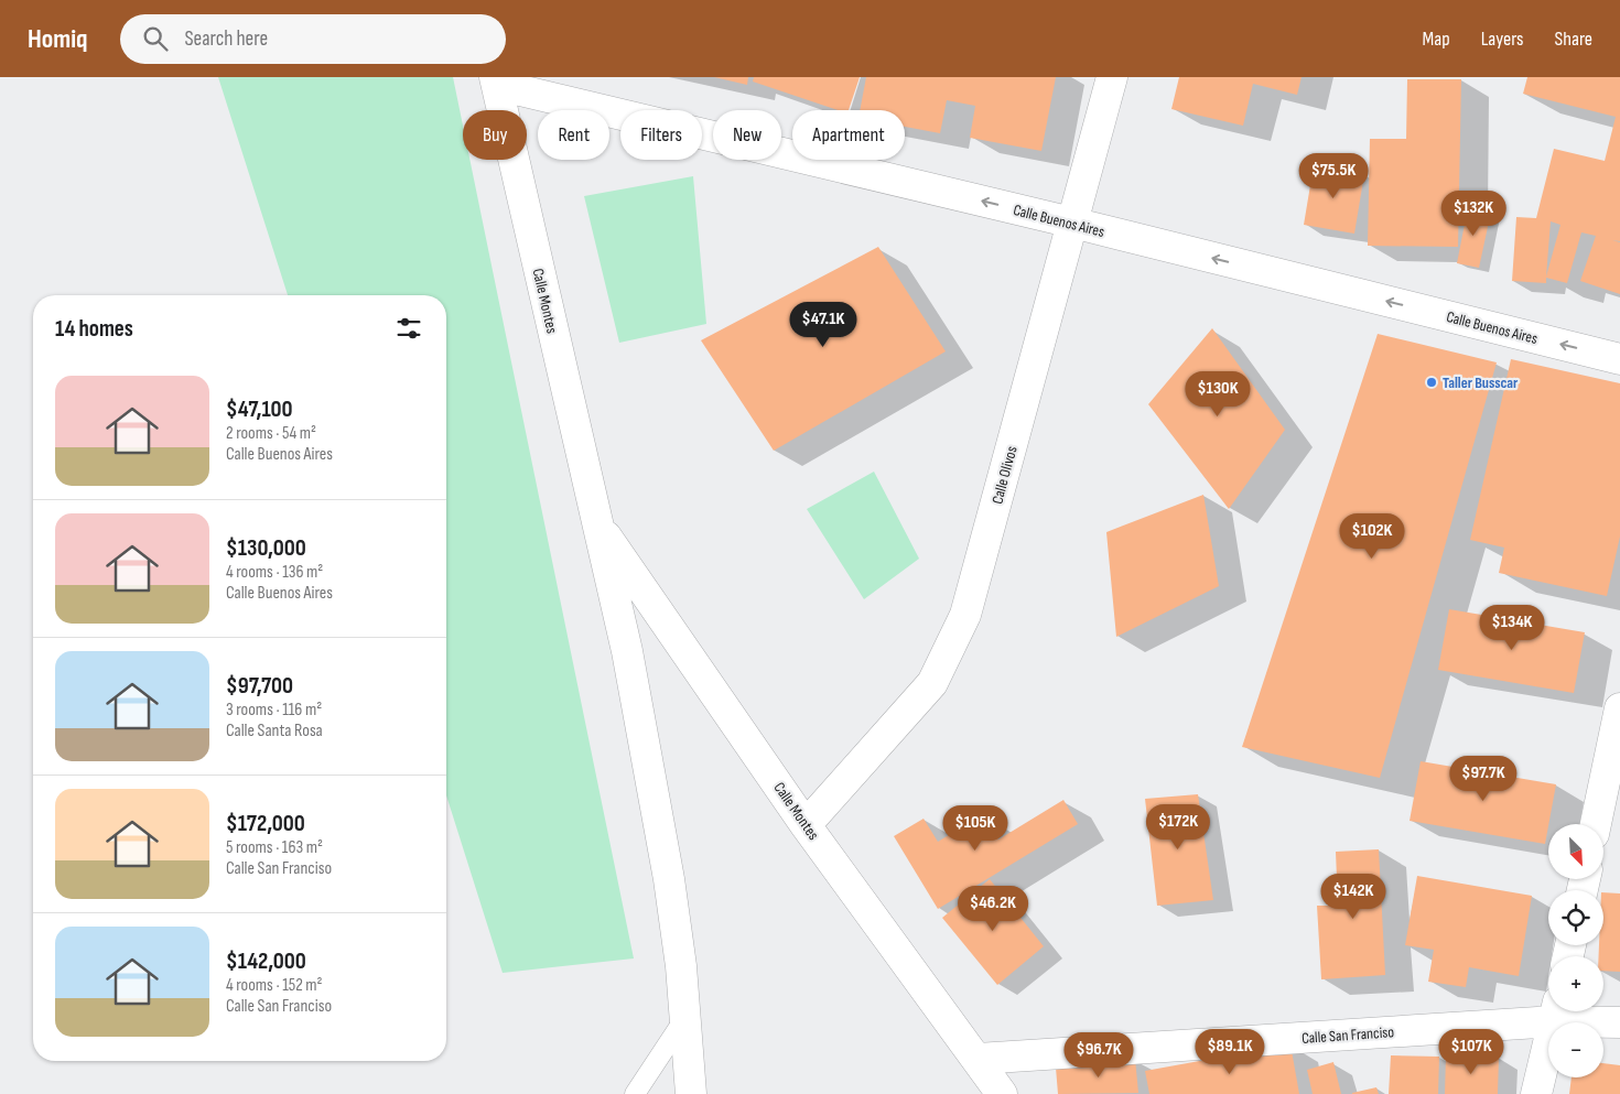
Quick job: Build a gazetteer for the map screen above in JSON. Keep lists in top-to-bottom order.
{
  "streets": {
    "street": [
      "Calle Buenos Aires",
      "Calle Montes",
      "Calle Olivos",
      "Calle San Franciso"
    ]
  },
  "crossings": [
    ["Calle Buenos Aires", "Calle Montes"],
    ["Calle Buenos Aires", "Calle Olivos"],
    ["Calle Montes", "Calle Olivos"],
    ["Calle Montes", "Calle San Franciso"]
  ],
  "one_way": ["Calle Buenos Aires"],
  "places": ["Taller Busscar"],
  "north": "bottom right",
  "page": {
    "header": "Homiq",
    "search": "Search here",
    "nav": ["Map", "Layers", "Share"],
    "chip": [
      "Buy",
      "Rent",
      "Filters",
      "New",
      "Apartment"
    ],
    "price": [
      "$75.5K",
      "$132K",
      "$47.1K",
      "$130K",
      "$102K",
      "$134K",
      "$97.7K",
      "$172K",
      "$105K",
      "$142K",
      "$46.2K",
      "$89.1K",
      "$107K",
      "$96.7K"
    ],
    "heading": "14 homes",
    "list": [
      {
        "name": "$47,100",
        "note": "2 rooms · 54 m² · Calle Buenos Aires"
      },
      {
        "name": "$130,000",
        "note": "4 rooms · 136 m² · Calle Buenos Aires"
      },
      {
        "name": "$97,700",
        "note": "3 rooms · 116 m² · Calle Santa Rosa"
      },
      {
        "name": "$172,000",
        "note": "5 rooms · 163 m² · Calle San Franciso"
      },
      {
        "name": "$142,000",
        "note": "4 rooms · 152 m² · Calle San Franciso"
      }
    ],
    "map_buttons": ["+", "−"]
  }
}
